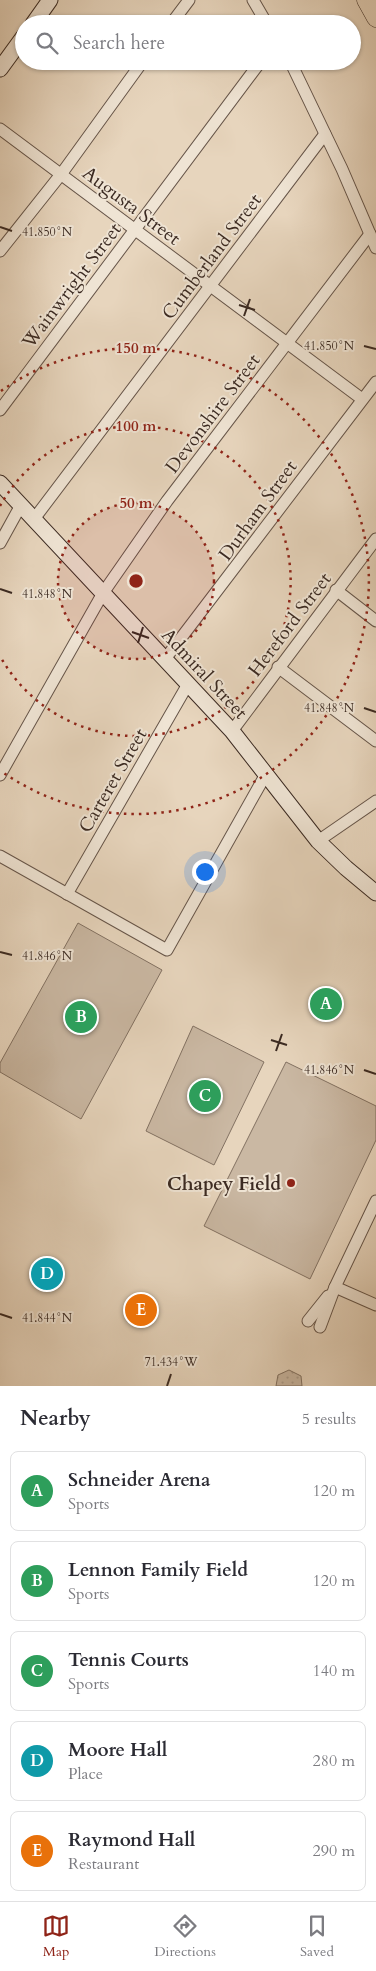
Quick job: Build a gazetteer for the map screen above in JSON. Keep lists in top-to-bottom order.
{
  "streets": {
    "main road": ["Admiral Street"],
    "street": [
      "Augusta Street",
      "Cumberland Street",
      "Wainwright Street",
      "Devonshire Street",
      "Durham Street",
      "Hereford Street",
      "Carteret Street"
    ]
  },
  "crossings": [
    ["Augusta Street", "Cumberland Street"],
    ["Augusta Street", "Wainwright Street"],
    ["Augusta Street", "Devonshire Street"],
    ["Augusta Street", "Durham Street"],
    ["Cumberland Street", "Admiral Street"],
    ["Devonshire Street", "Admiral Street"],
    ["Durham Street", "Admiral Street"],
    ["Hereford Street", "Admiral Street"],
    ["Admiral Street", "Carteret Street"]
  ],
  "places": ["Chapey Field"],
  "page": {
    "search": "Search here",
    "pins": [
      "A",
      "B",
      "C",
      "D",
      "E"
    ],
    "heading": ["Nearby", "5 results"],
    "list": [
      {
        "mark": "A",
        "name": "Schneider Arena",
        "note": "Sports",
        "value": "120 m"
      },
      {
        "mark": "B",
        "name": "Lennon Family Field",
        "note": "Sports",
        "value": "120 m"
      },
      {
        "mark": "C",
        "name": "Tennis Courts",
        "note": "Sports",
        "value": "140 m"
      },
      {
        "mark": "D",
        "name": "Moore Hall",
        "note": "Place",
        "value": "280 m"
      },
      {
        "mark": "E",
        "name": "Raymond Hall",
        "note": "Restaurant",
        "value": "290 m"
      }
    ],
    "nav": ["Map", "Directions", "Saved"]
  },
  "coordinates": [
    "41.850°N",
    "41.848°N",
    "41.846°N",
    "41.844°N",
    "71.434°W"
  ],
  "rings": ["150 m", "100 m", "50 m"]
}
